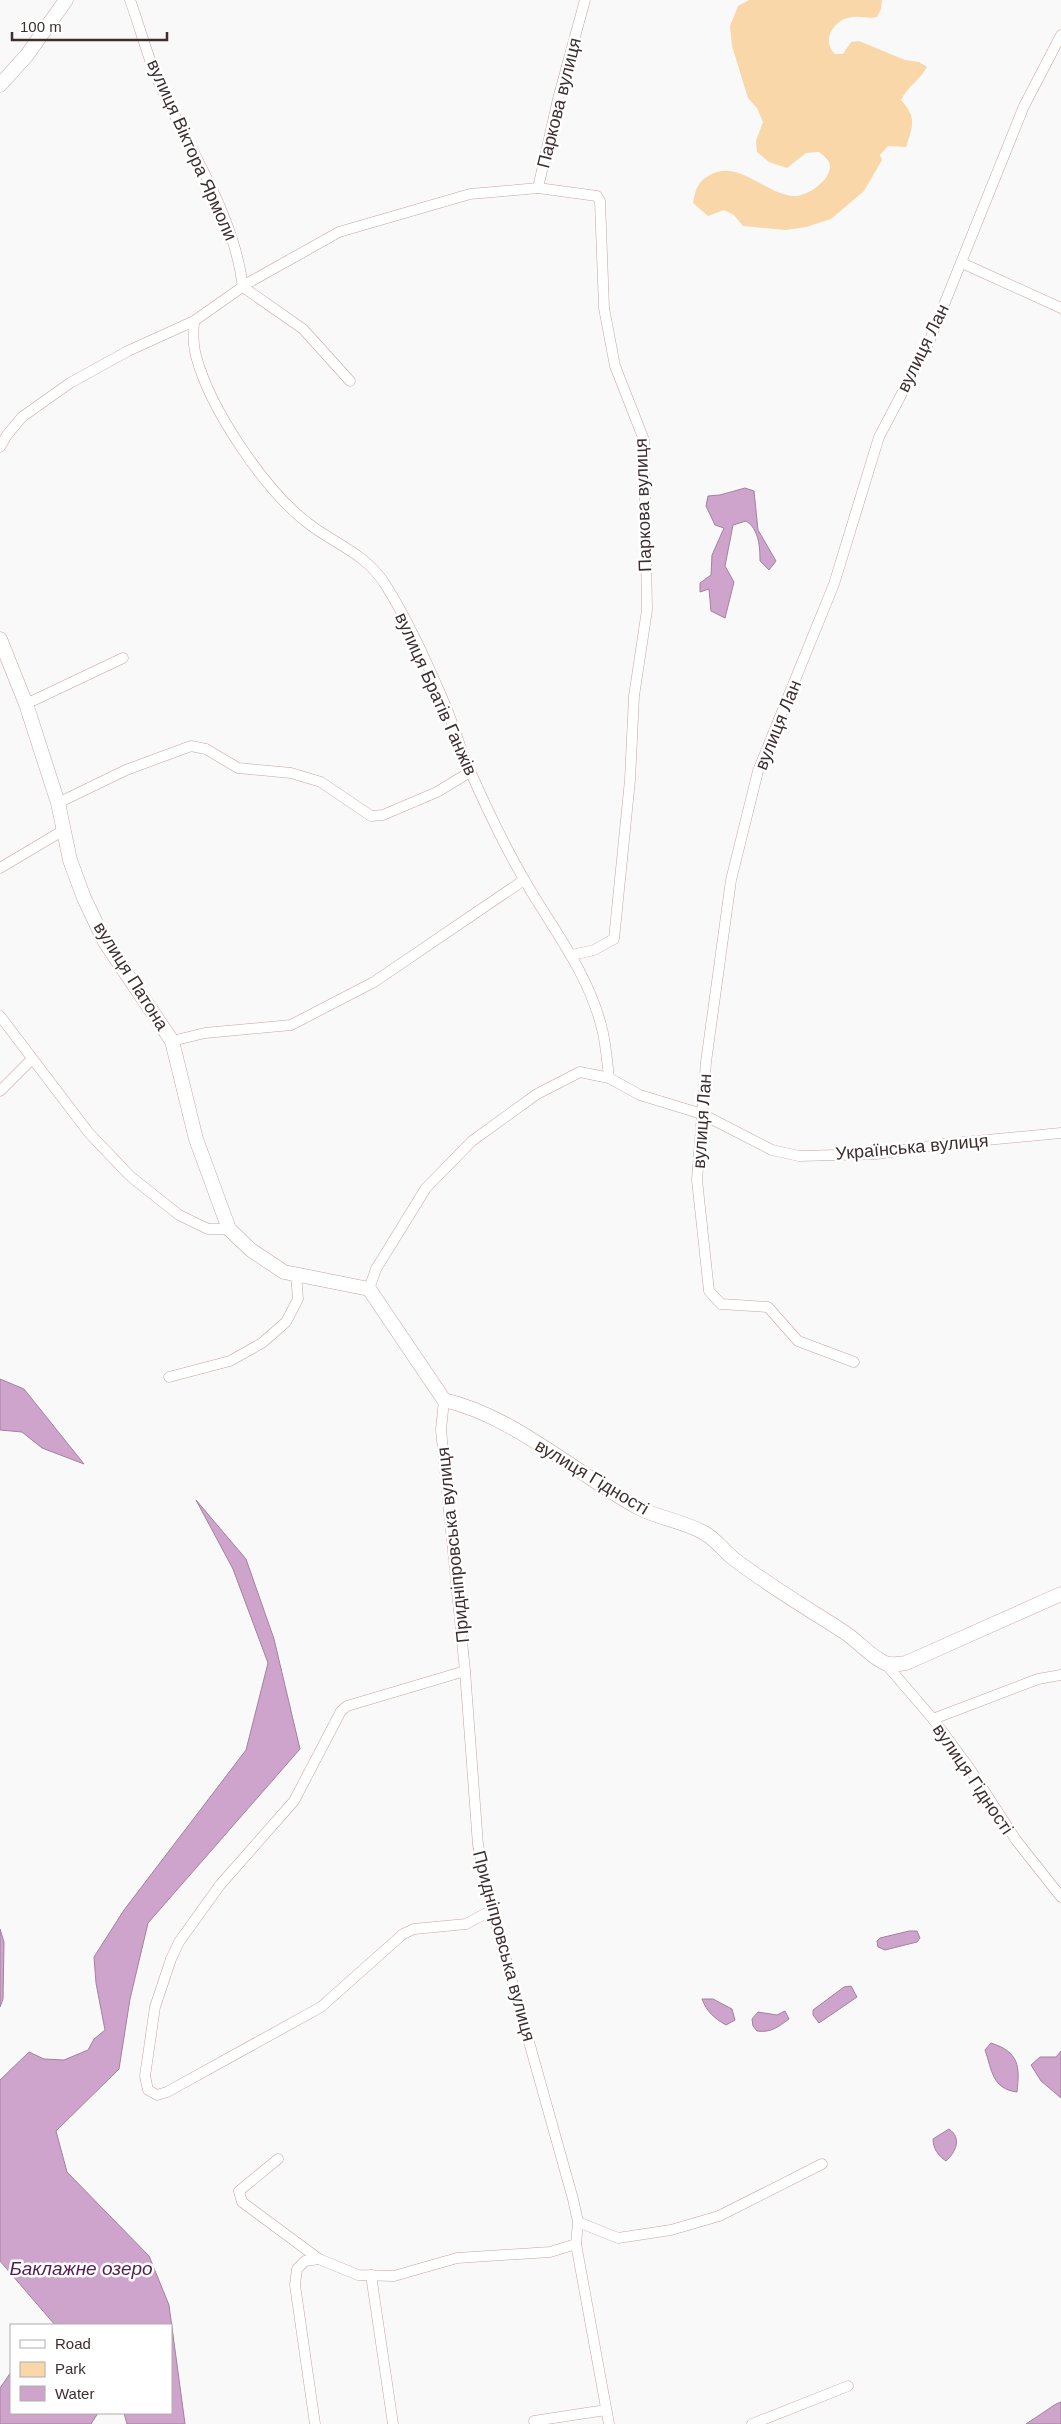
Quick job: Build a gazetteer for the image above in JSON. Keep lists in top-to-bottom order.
{
  "streets": {
    "street": [
      "Паркова вулиця",
      "вулиця Віктора Ярмоли",
      "вулиця Лан",
      "вулиця Братів Ганжів",
      "вулиця Патона",
      "Українська вулиця",
      "вулиця Гідності",
      "Придніпровська вулиця"
    ]
  },
  "crossings": [
    ["Паркова вулиця", "вулиця Братів Ганжів"],
    ["вулиця Лан", "Українська вулиця"],
    ["вулиця Братів Ганжів", "Українська вулиця"],
    ["вулиця Гідності", "Придніпровська вулиця"]
  ],
  "water": ["Баклажне озеро"],
  "legend": ["Road", "Park", "Water"],
  "scale_bar": "100 m"
}
